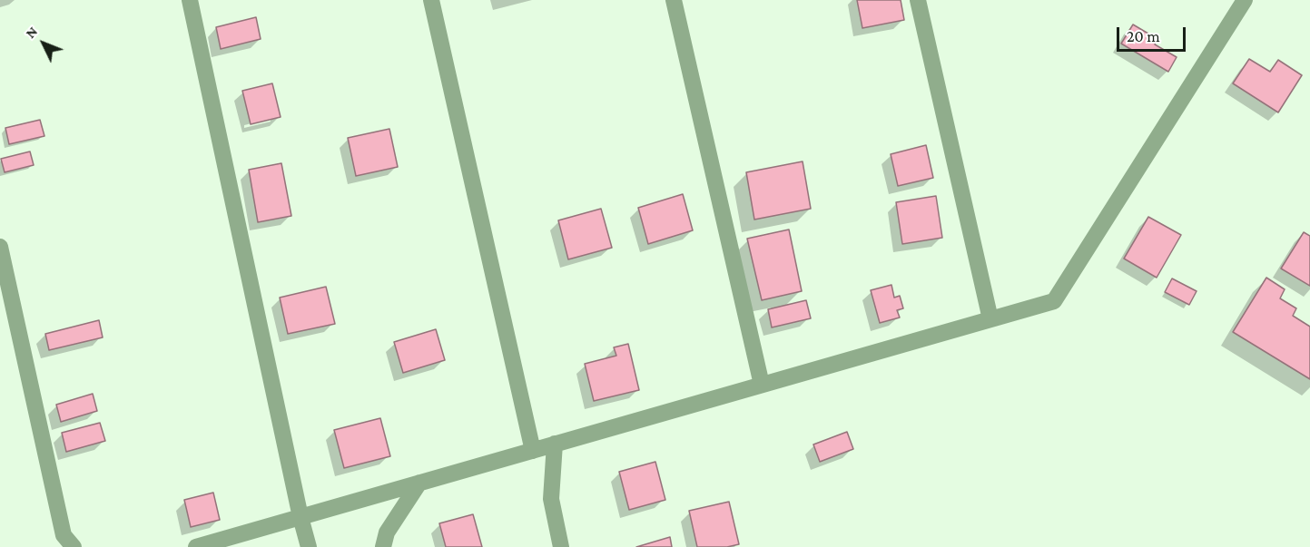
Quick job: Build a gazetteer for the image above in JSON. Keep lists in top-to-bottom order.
{
  "scale_bar": "20 m",
  "north": "top left"
}
